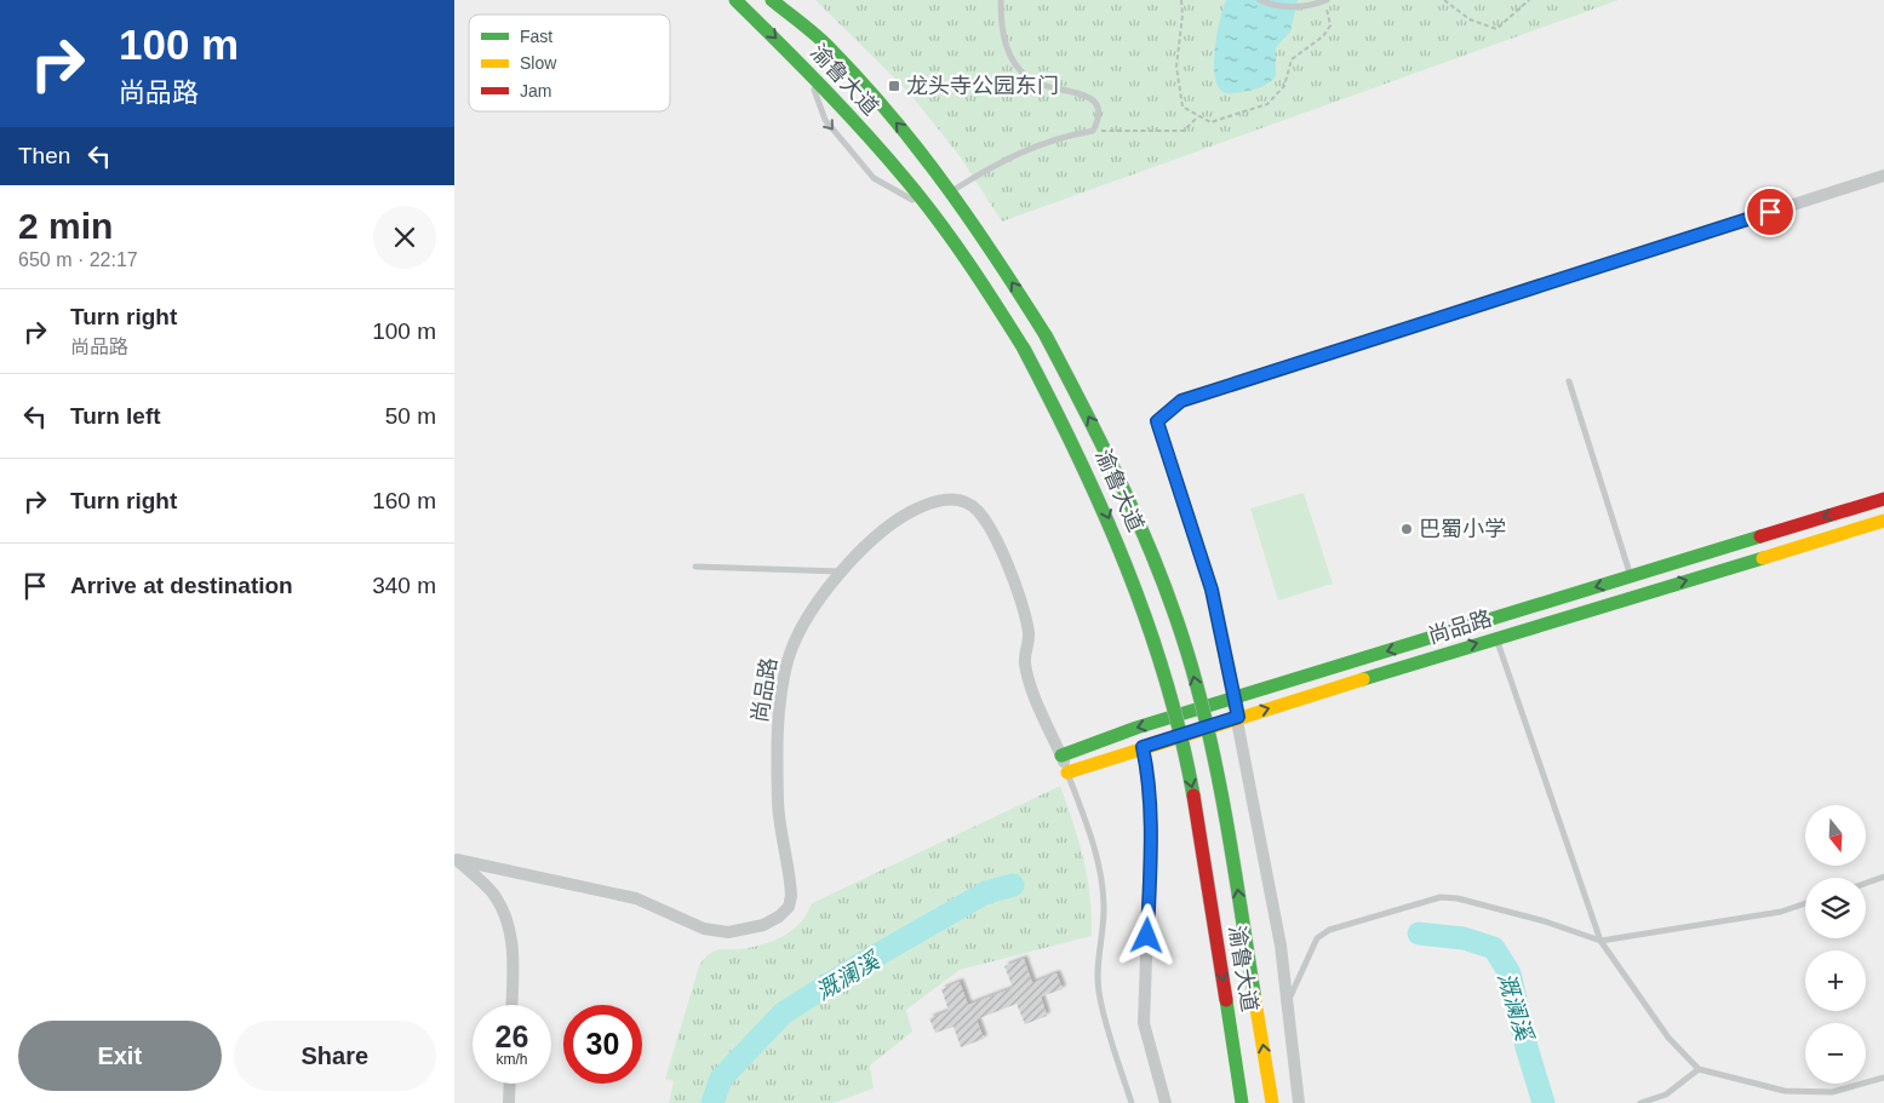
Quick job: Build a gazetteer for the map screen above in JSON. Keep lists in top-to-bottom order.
{
  "streets": {
    "main road": ["渝鲁大道", "尚品路"]
  },
  "water": ["溉澜溪"],
  "places": {
    "transit": ["龙头寺公园东门"],
    "other": ["巴蜀小学"]
  },
  "legend": ["Fast", "Slow", "Jam"],
  "north": "bottom",
  "page": {
    "turn": ["100 m", "尚品路"],
    "then": "Then",
    "heading": ["2 min", "650 m · 22:17"],
    "list": [
      {
        "name": "Turn right",
        "note": "尚品路",
        "value": "100 m"
      },
      {
        "name": "Turn left",
        "value": "50 m"
      },
      {
        "name": "Turn right",
        "value": "160 m"
      },
      {
        "name": "Arrive at destination",
        "value": "340 m"
      }
    ],
    "map_buttons": ["+", "−"],
    "speed": "26 km/h",
    "limit": "30",
    "buttons": ["Exit", "Share"]
  }
}
